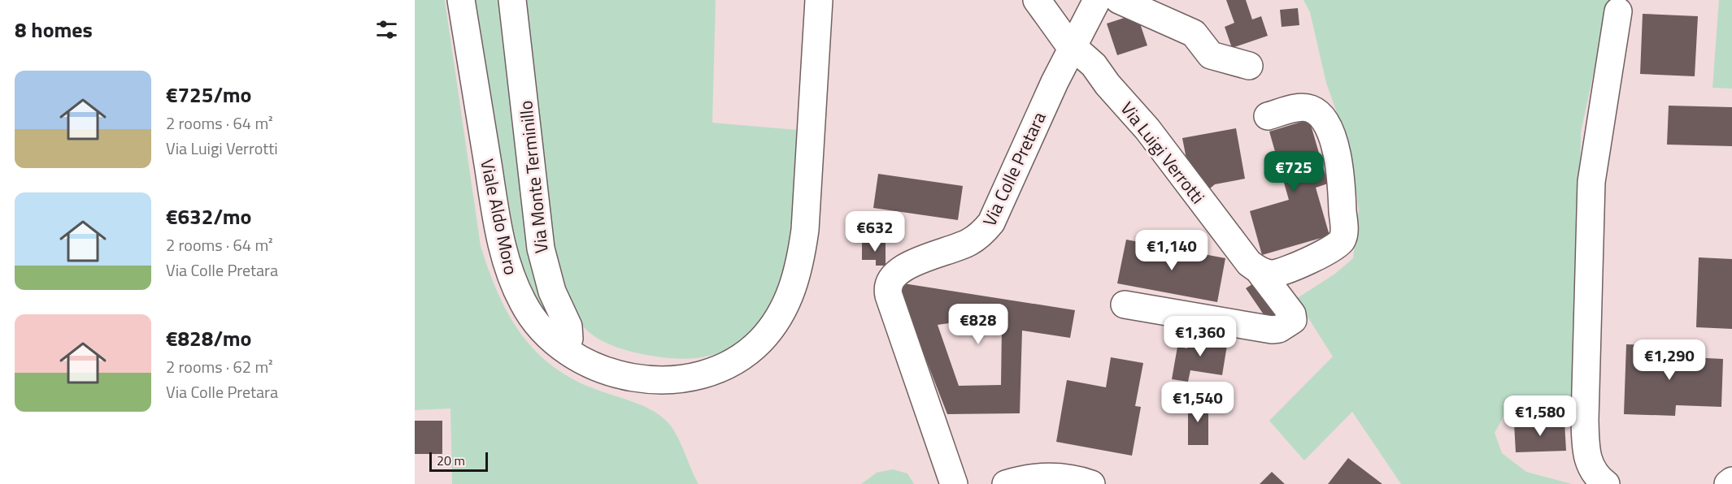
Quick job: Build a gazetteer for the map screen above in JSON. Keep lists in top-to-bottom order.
{
  "streets": {
    "street": [
      "Via Luigi Verrotti",
      "Via Colle Pretara",
      "Via Monte Terminillo",
      "Viale Aldo Moro"
    ]
  },
  "crossings": [
    ["Via Luigi Verrotti", "Via Colle Pretara"],
    ["Via Monte Terminillo", "Viale Aldo Moro"]
  ],
  "scale_bar": "20 m",
  "page": {
    "heading": "8 homes",
    "list": [
      {
        "name": "€725/mo",
        "note": "2 rooms · 64 m² · Via Luigi Verrotti"
      },
      {
        "name": "€632/mo",
        "note": "2 rooms · 64 m² · Via Colle Pretara"
      },
      {
        "name": "€828/mo",
        "note": "2 rooms · 62 m² · Via Colle Pretara"
      }
    ],
    "price": [
      "€725",
      "€632",
      "€1,140",
      "€828",
      "€1,360",
      "€1,290",
      "€1,540",
      "€1,580"
    ],
    "scale": "20 m"
  }
}
